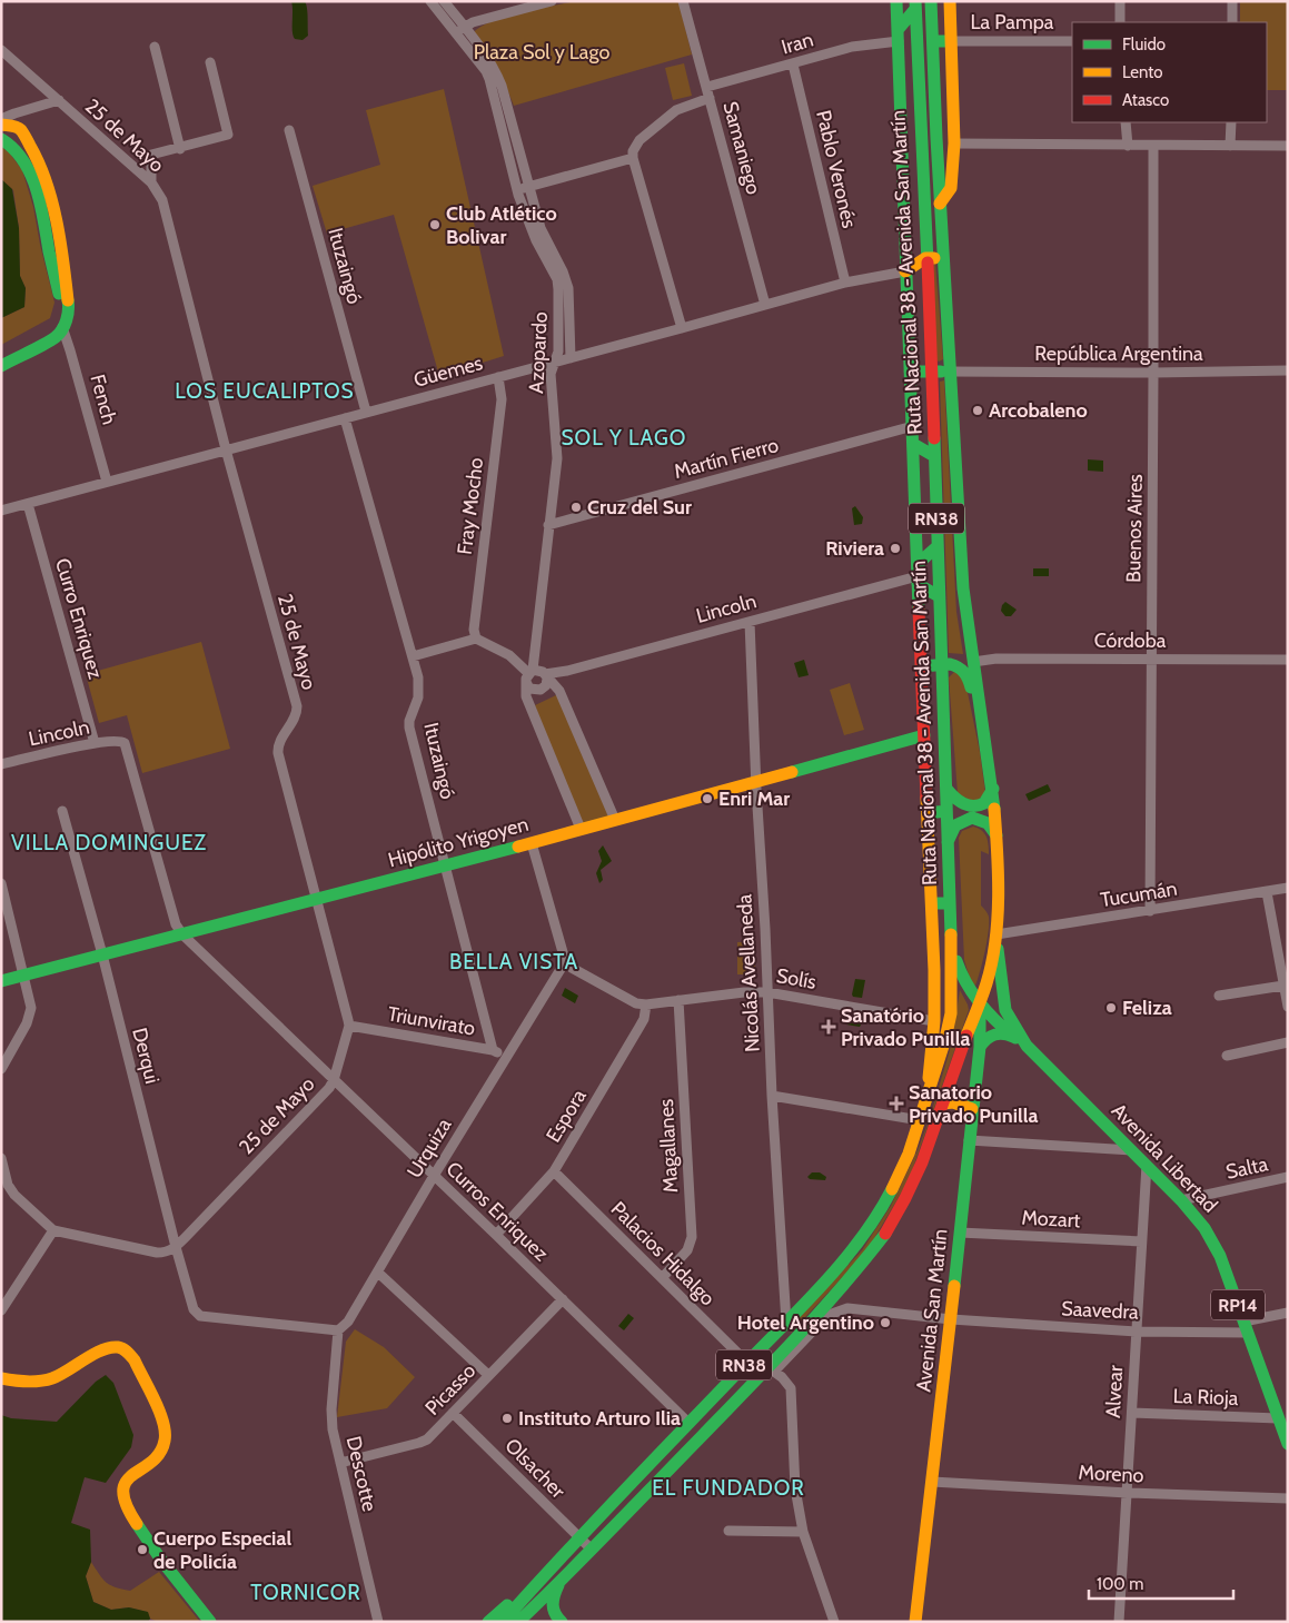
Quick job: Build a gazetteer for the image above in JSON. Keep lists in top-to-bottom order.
{
  "streets": {
    "main road": [
      "Ruta Nacional 38 - Avenida San Martín",
      "RN38",
      "Hipólito Yrigoyen",
      "Avenida Libertad",
      "RP14",
      "Avenida San Martín"
    ],
    "street": [
      "La Pampa",
      "Iran",
      "25 de Mayo",
      "Samaniego",
      "Pablo Veronés",
      "Ituzaingó",
      "Azopardo",
      "República Argentina",
      "Güemes",
      "Fench",
      "Martín Fierro",
      "Fray Mocho",
      "Buenos Aires",
      "Lincoln",
      "Curro Enriquez",
      "Córdoba",
      "Tucumán",
      "Nicolás Avellaneda",
      "Solís",
      "Triunvirato",
      "Derqui",
      "Espora",
      "Magallanes",
      "Urquiza",
      "Salta",
      "Curros Enriquez",
      "Mozart",
      "Palacios Hidalgo",
      "Saavedra",
      "Picasso",
      "Alvear",
      "La Rioja",
      "Olsacher",
      "Descotte",
      "Moreno"
    ]
  },
  "crossings": [
    ["Iran", "Samaniego"],
    ["Iran", "Pablo Veronés"],
    ["25 de Mayo", "Güemes"],
    ["25 de Mayo", "Hipólito Yrigoyen"],
    ["25 de Mayo", "Triunvirato"],
    ["25 de Mayo", "Derqui"],
    ["25 de Mayo", "Curros Enriquez"],
    ["Samaniego", "Güemes"],
    ["Pablo Veronés", "Güemes"],
    ["Ituzaingó", "Güemes"],
    ["Ituzaingó", "Hipólito Yrigoyen"],
    ["Ituzaingó", "Triunvirato"],
    ["Ruta Nacional 38 - Avenida San Martín", "República Argentina"],
    ["Ruta Nacional 38 - Avenida San Martín", "RN38"],
    ["Ruta Nacional 38 - Avenida San Martín", "Córdoba"],
    ["Ruta Nacional 38 - Avenida San Martín", "Tucumán"],
    ["Ruta Nacional 38 - Avenida San Martín", "Nicolás Avellaneda"],
    ["Ruta Nacional 38 - Avenida San Martín", "Avenida Libertad"],
    ["Ruta Nacional 38 - Avenida San Martín", "RP14"],
    ["Ruta Nacional 38 - Avenida San Martín", "Avenida San Martín"],
    ["Azopardo", "Güemes"],
    ["Azopardo", "Martín Fierro"],
    ["Azopardo", "Lincoln"],
    ["Azopardo", "Hipólito Yrigoyen"],
    ["República Argentina", "Buenos Aires"],
    ["Güemes", "Fench"],
    ["Güemes", "Fray Mocho"],
    ["Güemes", "Curro Enriquez"],
    ["RN38", "Nicolás Avellaneda"],
    ["RN38", "Curros Enriquez"],
    ["RN38", "Palacios Hidalgo"],
    ["RN38", "Olsacher"],
    ["Buenos Aires", "Córdoba"],
    ["Buenos Aires", "Tucumán"],
    ["Lincoln", "Curro Enriquez"],
    ["Lincoln", "Hipólito Yrigoyen"],
    ["Lincoln", "Nicolás Avellaneda"],
    ["Lincoln", "Curros Enriquez"],
    ["Hipólito Yrigoyen", "Nicolás Avellaneda"],
    ["Hipólito Yrigoyen", "Derqui"],
    ["Hipólito Yrigoyen", "Curros Enriquez"],
    ["Tucumán", "Avenida Libertad"],
    ["Nicolás Avellaneda", "Solís"],
    ["Solís", "Espora"],
    ["Solís", "Magallanes"],
    ["Solís", "Urquiza"],
    ["Triunvirato", "Urquiza"],
    ["Derqui", "Urquiza"],
    ["Derqui", "Descotte"],
    ["Espora", "Curros Enriquez"],
    ["Espora", "Palacios Hidalgo"],
    ["Magallanes", "Palacios Hidalgo"],
    ["Urquiza", "Curros Enriquez"],
    ["Urquiza", "Descotte"],
    ["Avenida Libertad", "Salta"],
    ["Avenida Libertad", "RP14"],
    ["Avenida Libertad", "Avenida San Martín"],
    ["Avenida Libertad", "Saavedra"],
    ["Avenida Libertad", "Alvear"],
    ["Avenida Libertad", "La Rioja"],
    ["Curros Enriquez", "Picasso"],
    ["Mozart", "Avenida San Martín"],
    ["Mozart", "Alvear"],
    ["RP14", "Avenida San Martín"],
    ["Avenida San Martín", "Saavedra"],
    ["Avenida San Martín", "Moreno"],
    ["Saavedra", "Alvear"],
    ["Picasso", "Olsacher"],
    ["Picasso", "Descotte"],
    ["Alvear", "La Rioja"],
    ["Alvear", "Moreno"]
  ],
  "districts": [
    "LOS EUCALIPTOS",
    "SOL Y LAGO",
    "VILLA DOMINGUEZ",
    "BELLA VISTA",
    "EL FUNDADOR",
    "TORNICOR"
  ],
  "parks": ["Plaza Sol y Lago"],
  "places": {
    "other": [
      "Club Atlético Bolivar",
      "Arcobaleno",
      "Cruz del Sur",
      "Riviera",
      "Enri Mar",
      "Feliza",
      "Hotel Argentino",
      "Instituto Arturo Ilia",
      "Cuerpo Especial de Policía"
    ],
    "health": ["Sanatório Privado Punilla", "Sanatorio Privado Punilla"]
  },
  "legend": ["Fluido", "Lento", "Atasco"],
  "scale_bar": "100 m"
}
